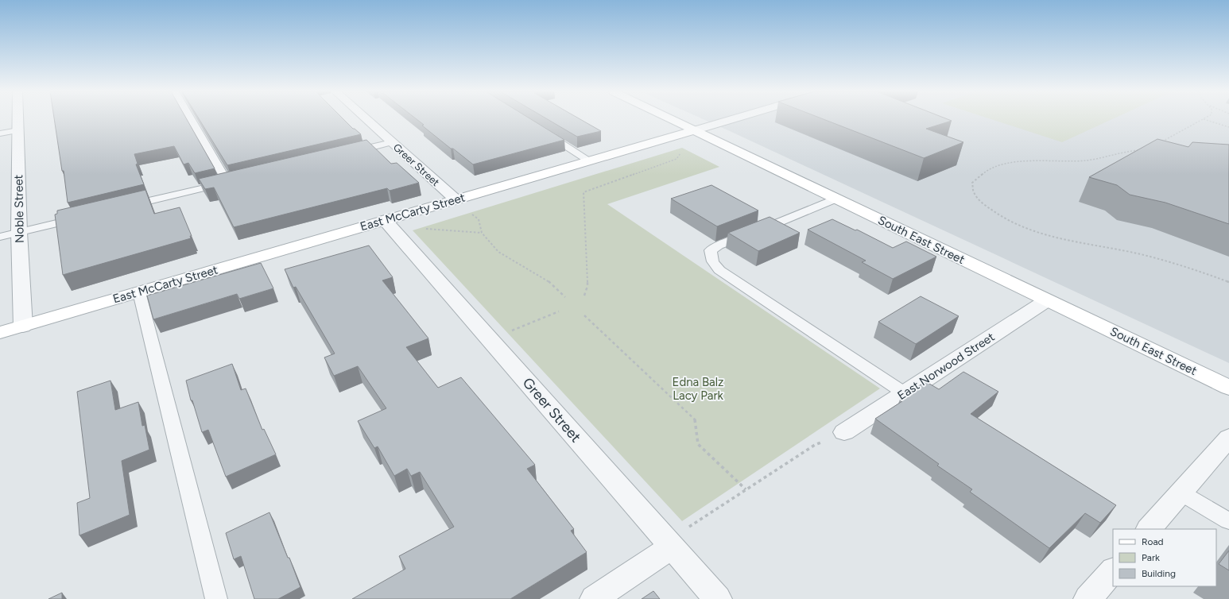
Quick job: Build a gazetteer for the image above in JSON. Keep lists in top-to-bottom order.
{
  "streets": {
    "main road": ["East McCarty Street", "South East Street"],
    "street": ["Greer Street", "Noble Street", "East Norwood Street"]
  },
  "crossings": [
    ["Greer Street", "East McCarty Street"],
    ["Noble Street", "East McCarty Street"],
    ["East McCarty Street", "South East Street"],
    ["South East Street", "East Norwood Street"]
  ],
  "parks": ["Edna Balz Lacy Park"],
  "legend": ["Road", "Park", "Building"]
}
